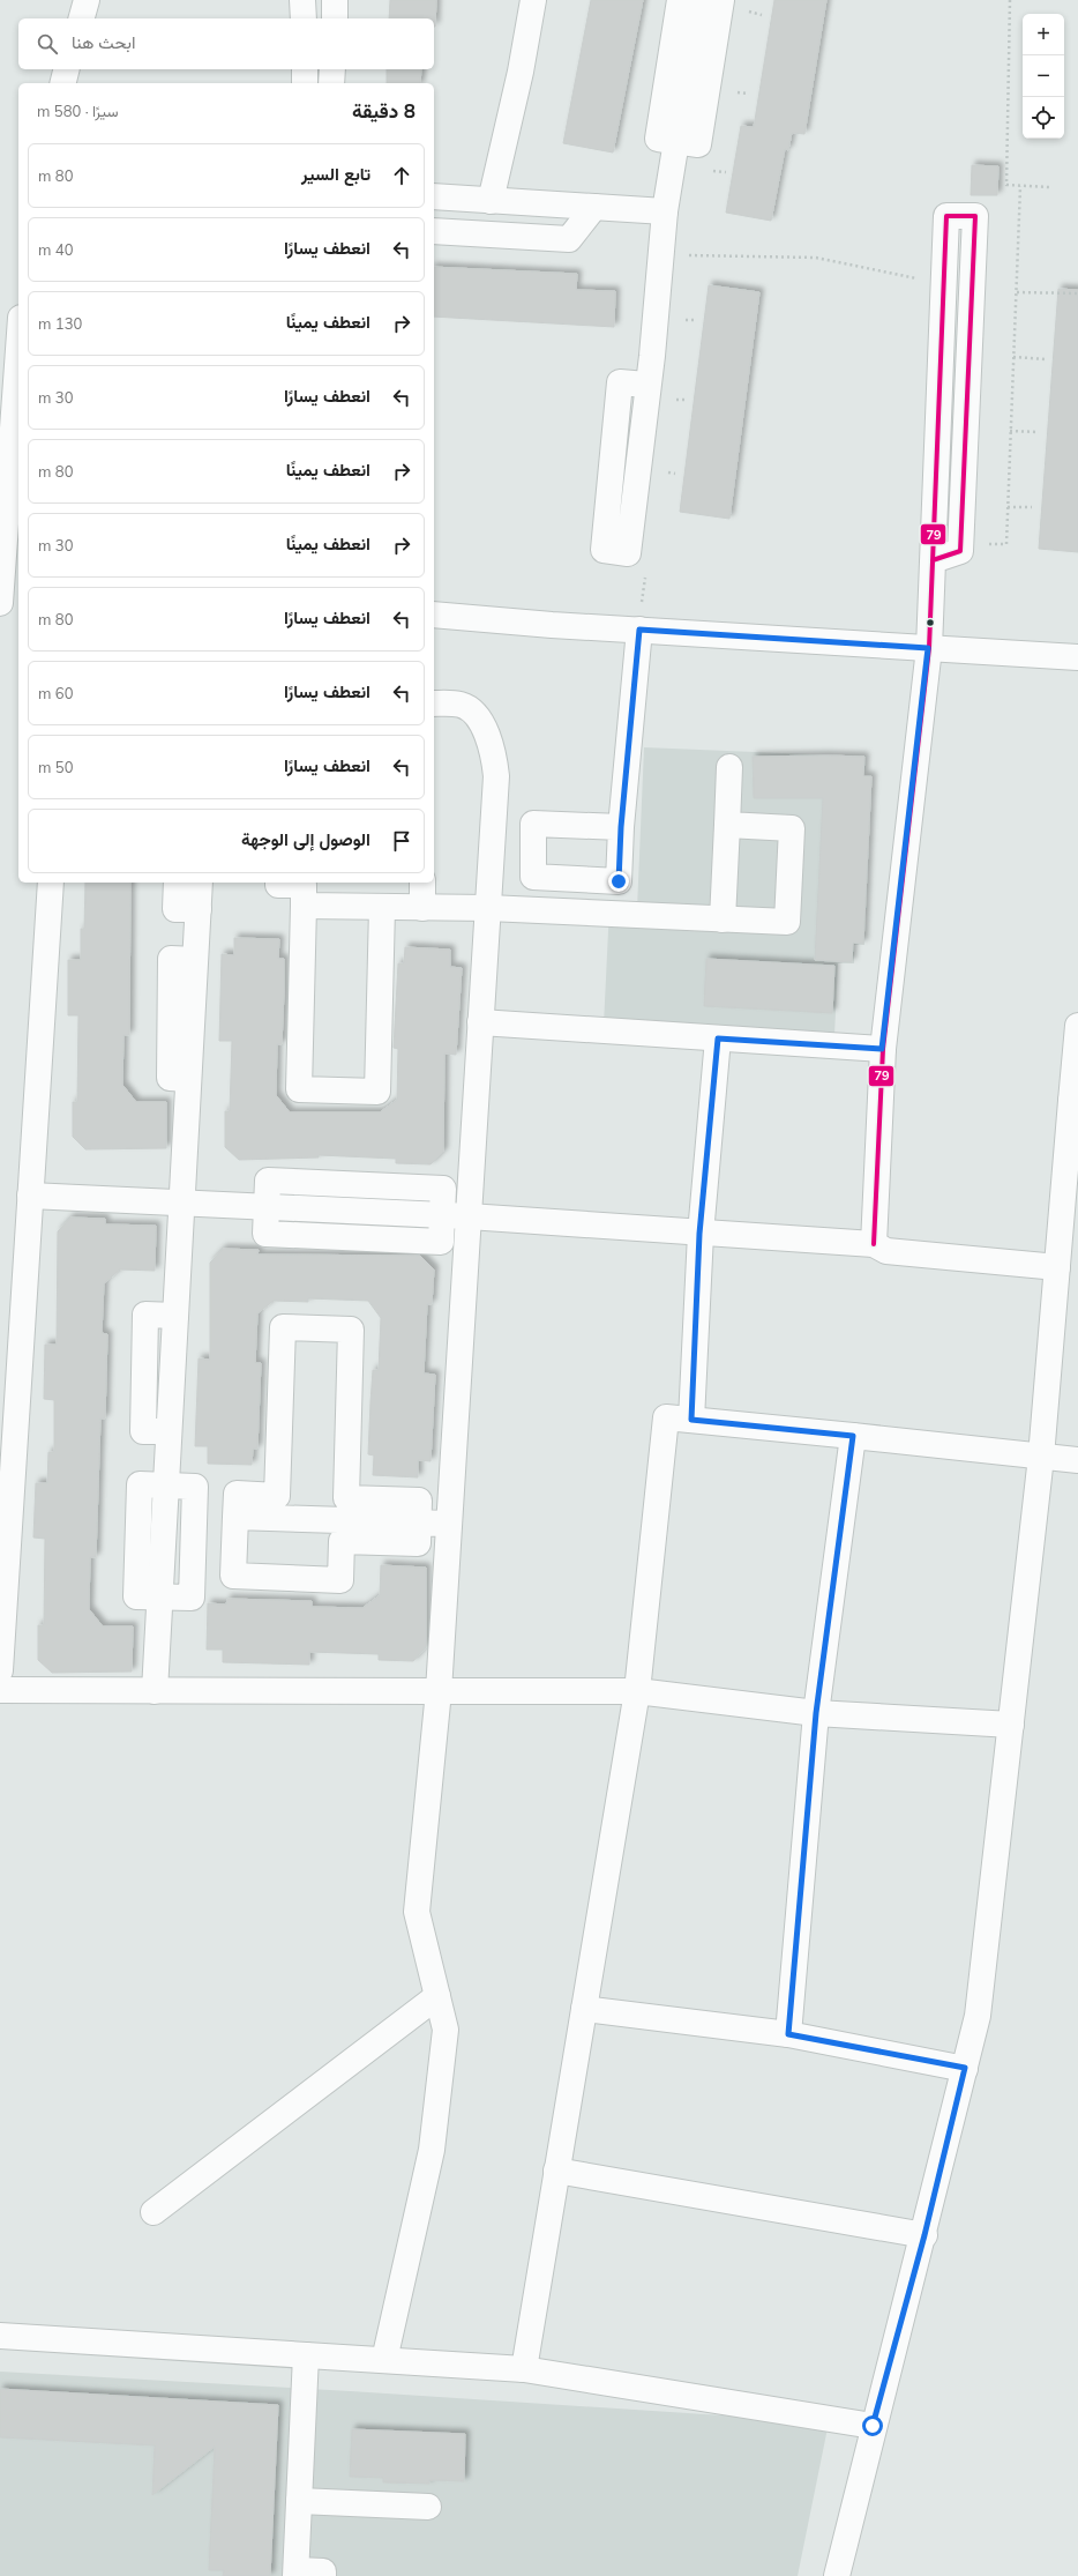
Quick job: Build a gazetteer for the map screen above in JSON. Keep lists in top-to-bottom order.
{
  "lines": ["transit line 79"],
  "page": {
    "map_buttons": ["+", "−"],
    "search": "ابحث هنا",
    "heading": ["8 دقيقة", "سيرًا · 580 m"],
    "list": [
      ["تابع السير", "80 m"],
      ["انعطف يسارًا", "40 m"],
      ["انعطف يمينًا", "130 m"],
      ["انعطف يسارًا", "30 m"],
      ["انعطف يمينًا", "80 m"],
      ["انعطف يمينًا", "30 m"],
      ["انعطف يسارًا", "80 m"],
      ["انعطف يسارًا", "60 m"],
      ["انعطف يسارًا", "50 m"],
      "الوصول إلى الوجهة"
    ]
  }
}
